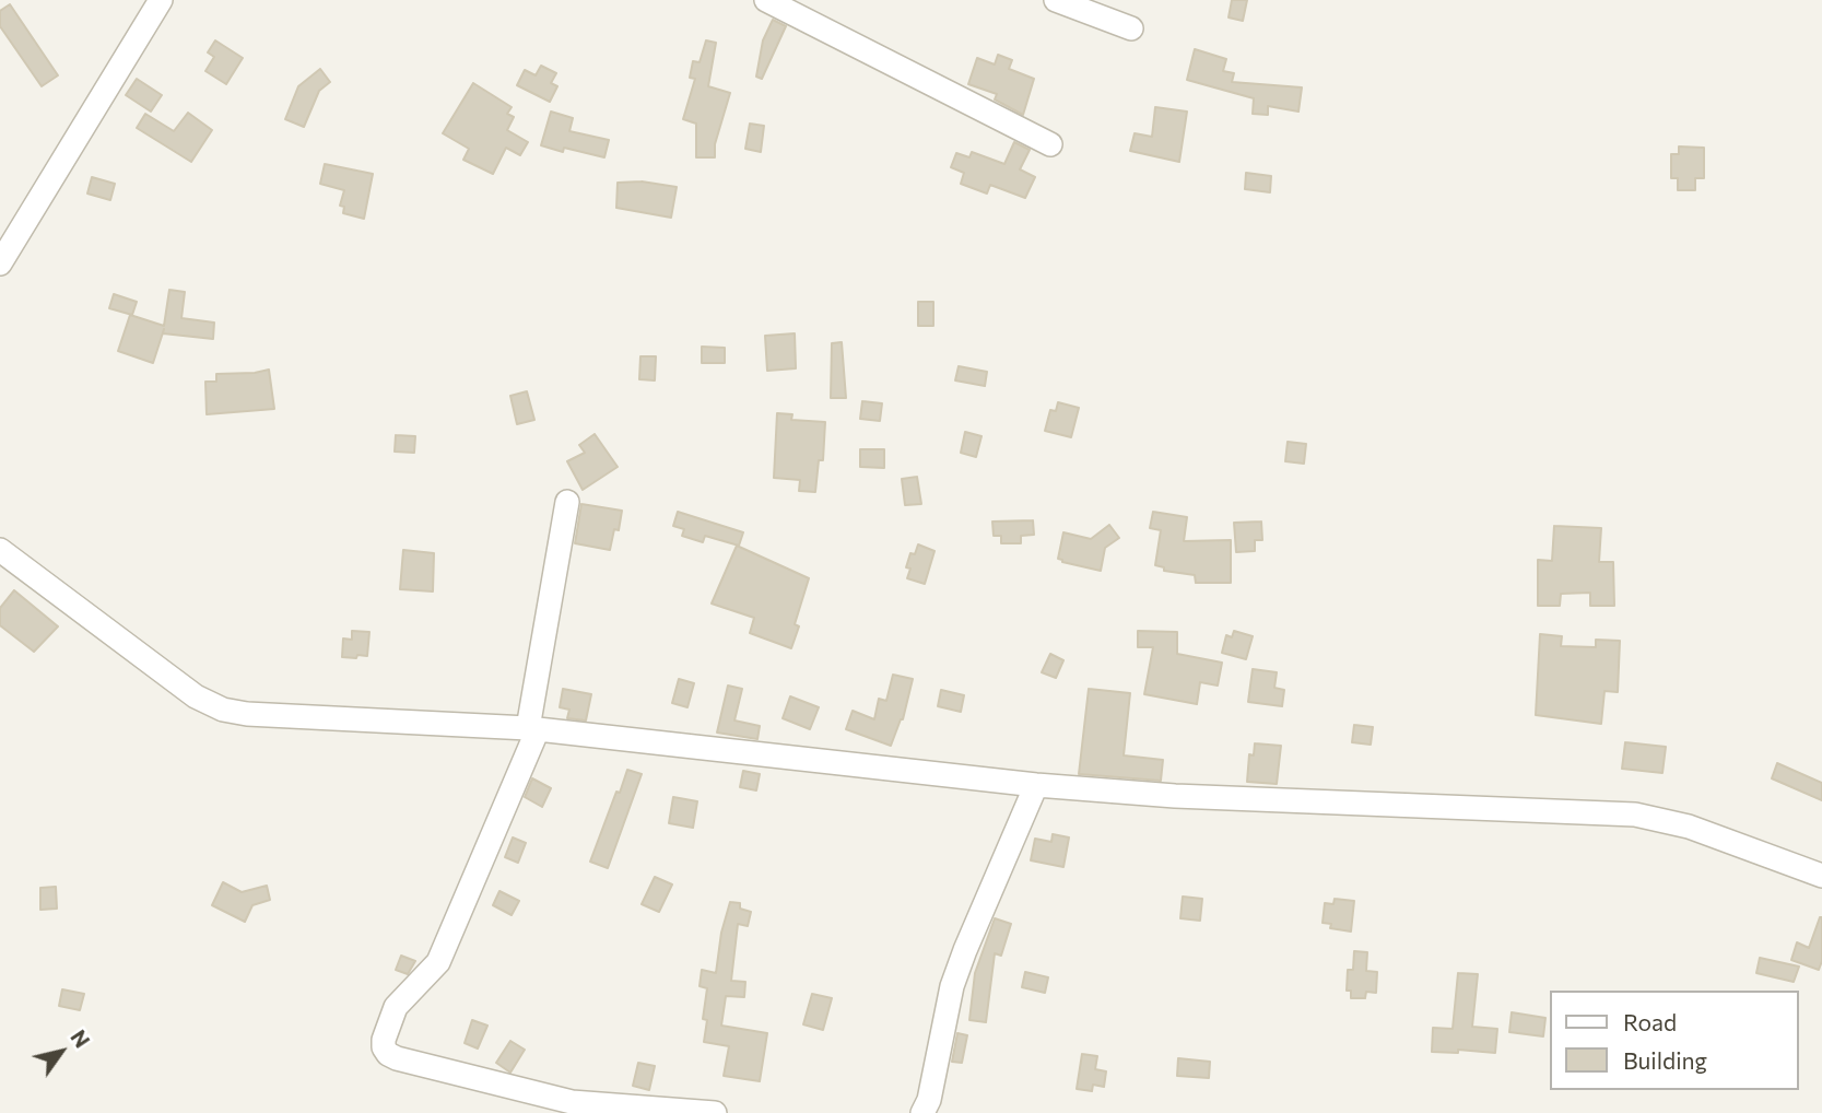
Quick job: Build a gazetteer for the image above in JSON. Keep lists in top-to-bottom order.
{
  "legend": ["Road", "Building"],
  "north": "top right"
}
